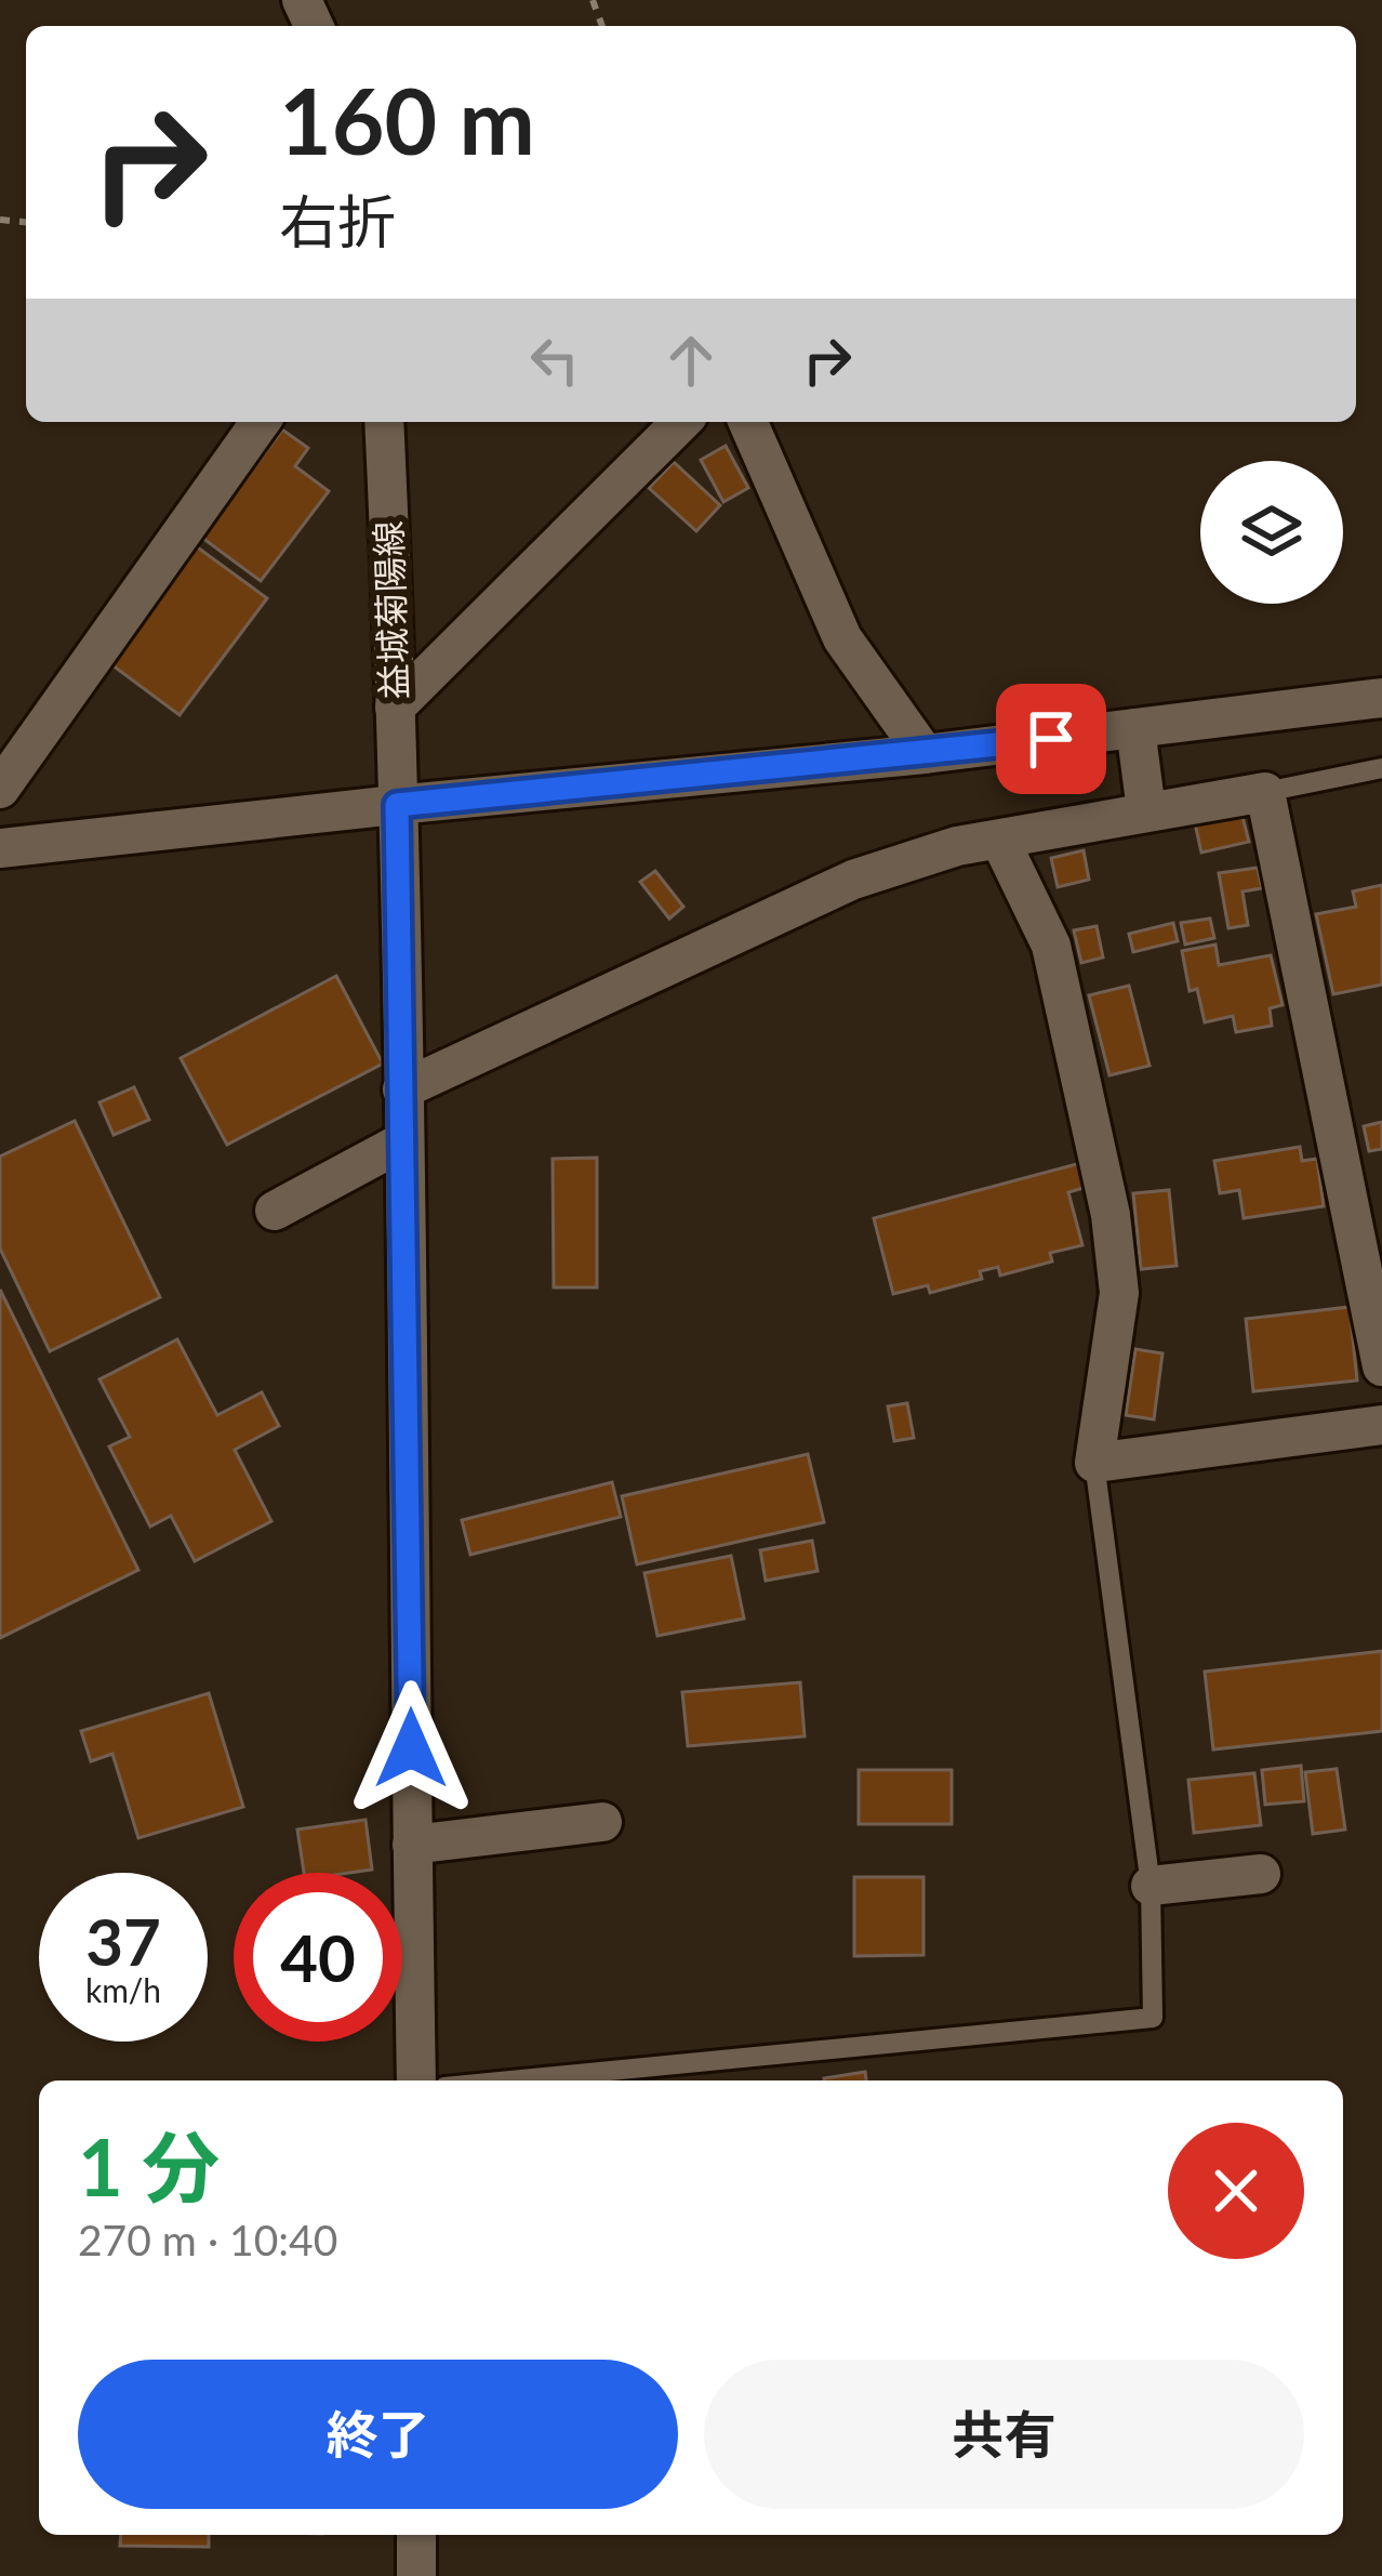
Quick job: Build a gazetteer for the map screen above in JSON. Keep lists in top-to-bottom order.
{
  "streets": {
    "street": ["益城菊陽線"]
  },
  "page": {
    "turn": ["160 m", "右折"],
    "speed": "37 km/h",
    "limit": "40",
    "heading": ["1 分", "270 m · 10:40"],
    "buttons": ["終了", "共有"]
  }
}
